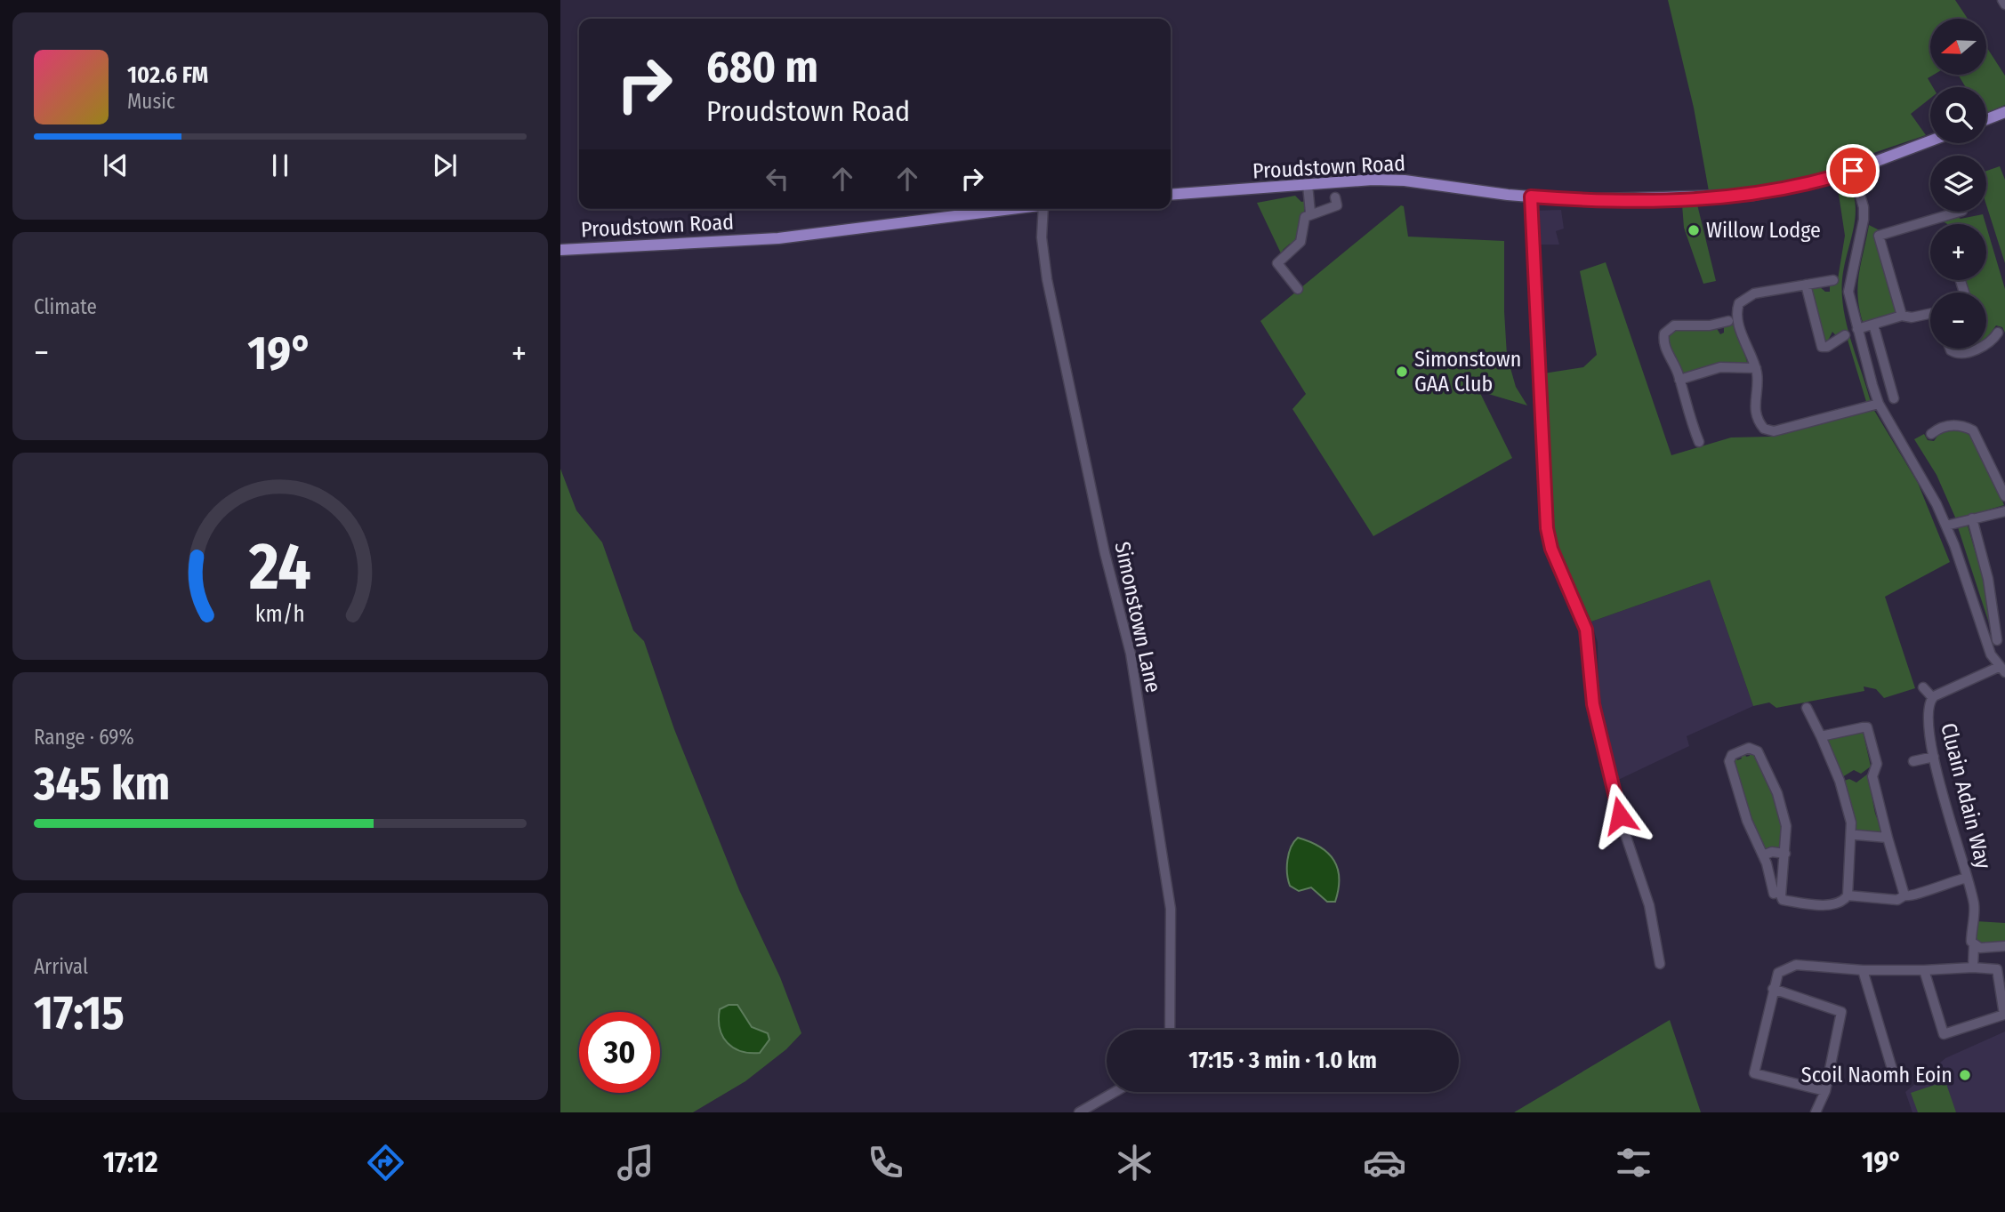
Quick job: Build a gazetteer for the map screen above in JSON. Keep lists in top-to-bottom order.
{
  "streets": {
    "main road": ["Proudstown Road"],
    "street": ["Simonstown Lane", "Cluain Adain Way"]
  },
  "places": ["Willow Lodge", "Simonstown GAA Club", "Scoil Naomh Eoin"],
  "north": "left",
  "page": {
    "map_buttons": ["+", "−"],
    "turn": ["680 m", "Proudstown Road"],
    "song": ["102.6 FM", "Music"],
    "tile": [
      "Climate",
      ["Range · 69%", "345 km"],
      ["Arrival", "17:15"]
    ],
    "heat": ["−", "19°", "+"],
    "limit": "30",
    "trip": "17:15 · 3 min · 1.0 km",
    "tabs": ["17:12", "19°"],
    "gauge": ["24", "km/h"]
  }
}
